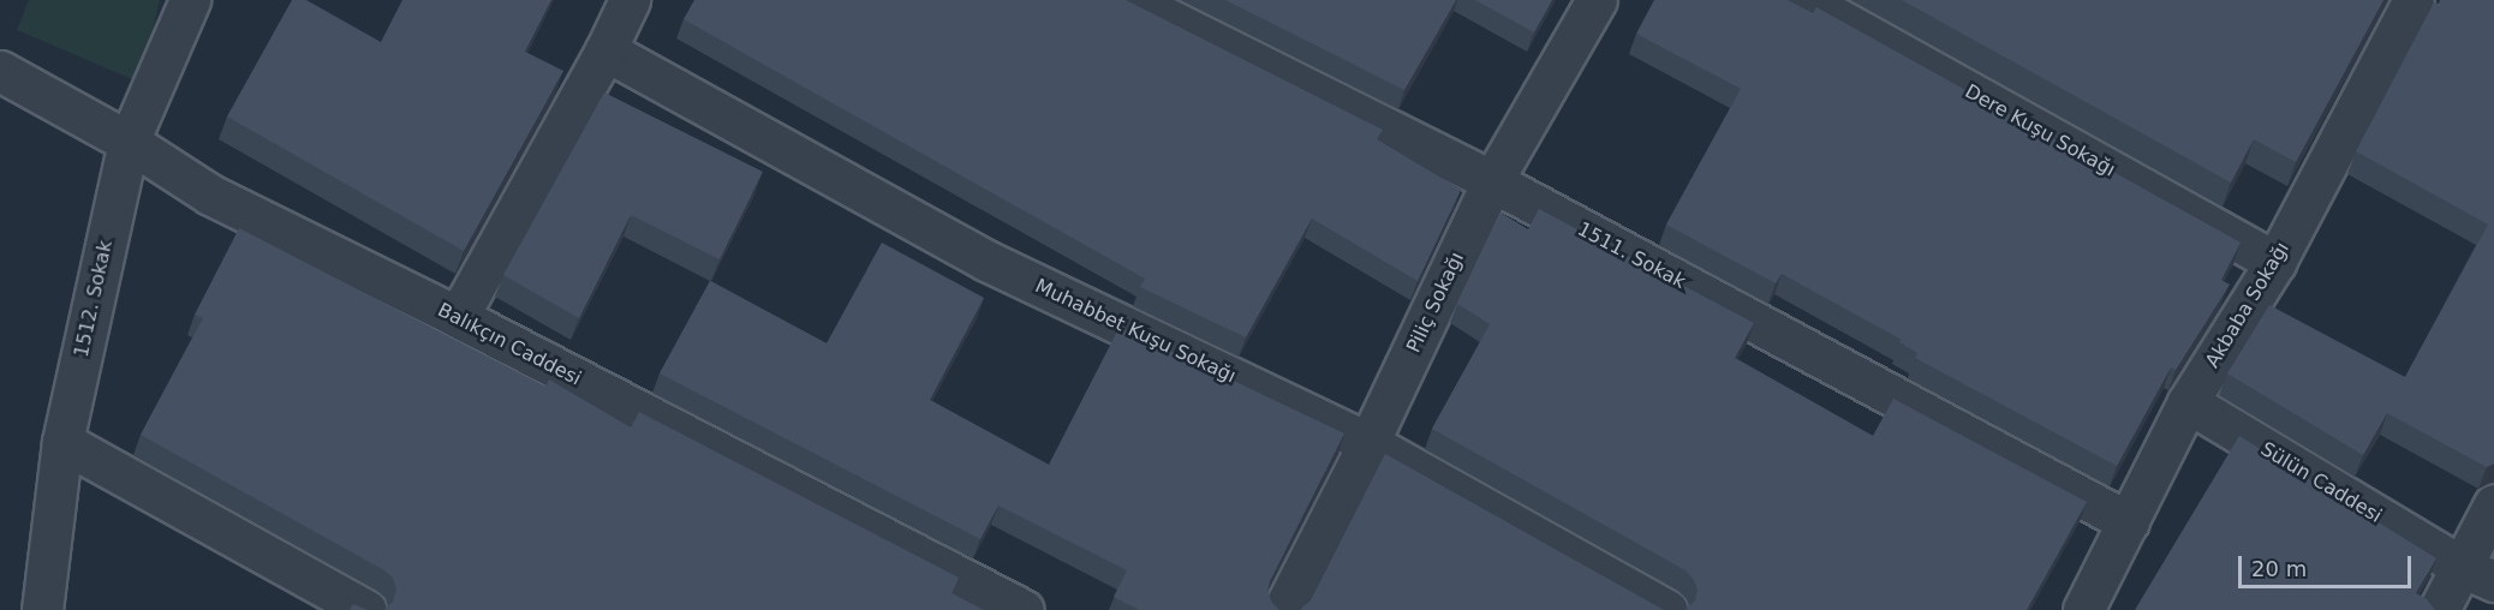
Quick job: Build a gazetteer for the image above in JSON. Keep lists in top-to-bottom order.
{
  "streets": {
    "street": [
      "Dere Kuşu Sokağı",
      "1511. Sokak",
      "1512. Sokak",
      "Piliç Sokağı",
      "Akbaba Sokağı",
      "Muhabbet Kuşu Sokağı",
      "Balıkçın Caddesi",
      "Sülün Caddesi"
    ]
  },
  "crossings": [
    ["Dere Kuşu Sokağı", "Akbaba Sokağı"],
    ["1511. Sokak", "Piliç Sokağı"],
    ["1511. Sokak", "Akbaba Sokağı"],
    ["1512. Sokak", "Balıkçın Caddesi"],
    ["Piliç Sokağı", "Muhabbet Kuşu Sokağı"],
    ["Akbaba Sokağı", "Sülün Caddesi"]
  ],
  "scale_bar": "20 m"
}
